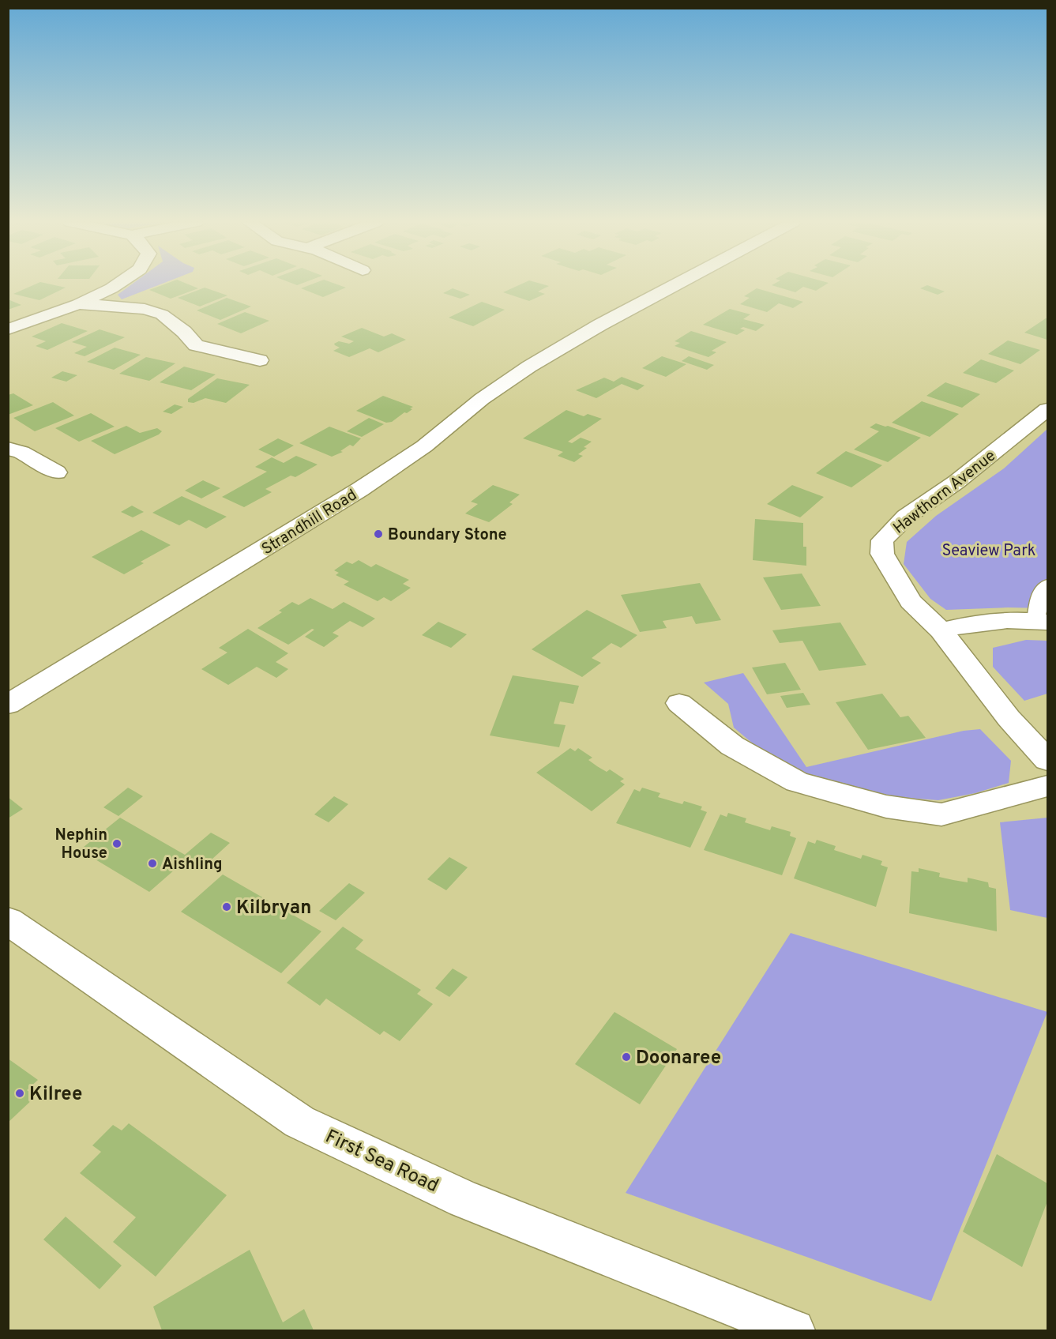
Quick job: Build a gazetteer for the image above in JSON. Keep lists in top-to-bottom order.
{
  "streets": {
    "street": ["Hawthorn Avenue", "Strandhill Road", "First Sea Road"]
  },
  "parks": ["Seaview Park"],
  "places": [
    "Boundary Stone",
    "Nephin House",
    "Aishling",
    "Kilbryan",
    "Doonaree",
    "Kilree"
  ]
}
